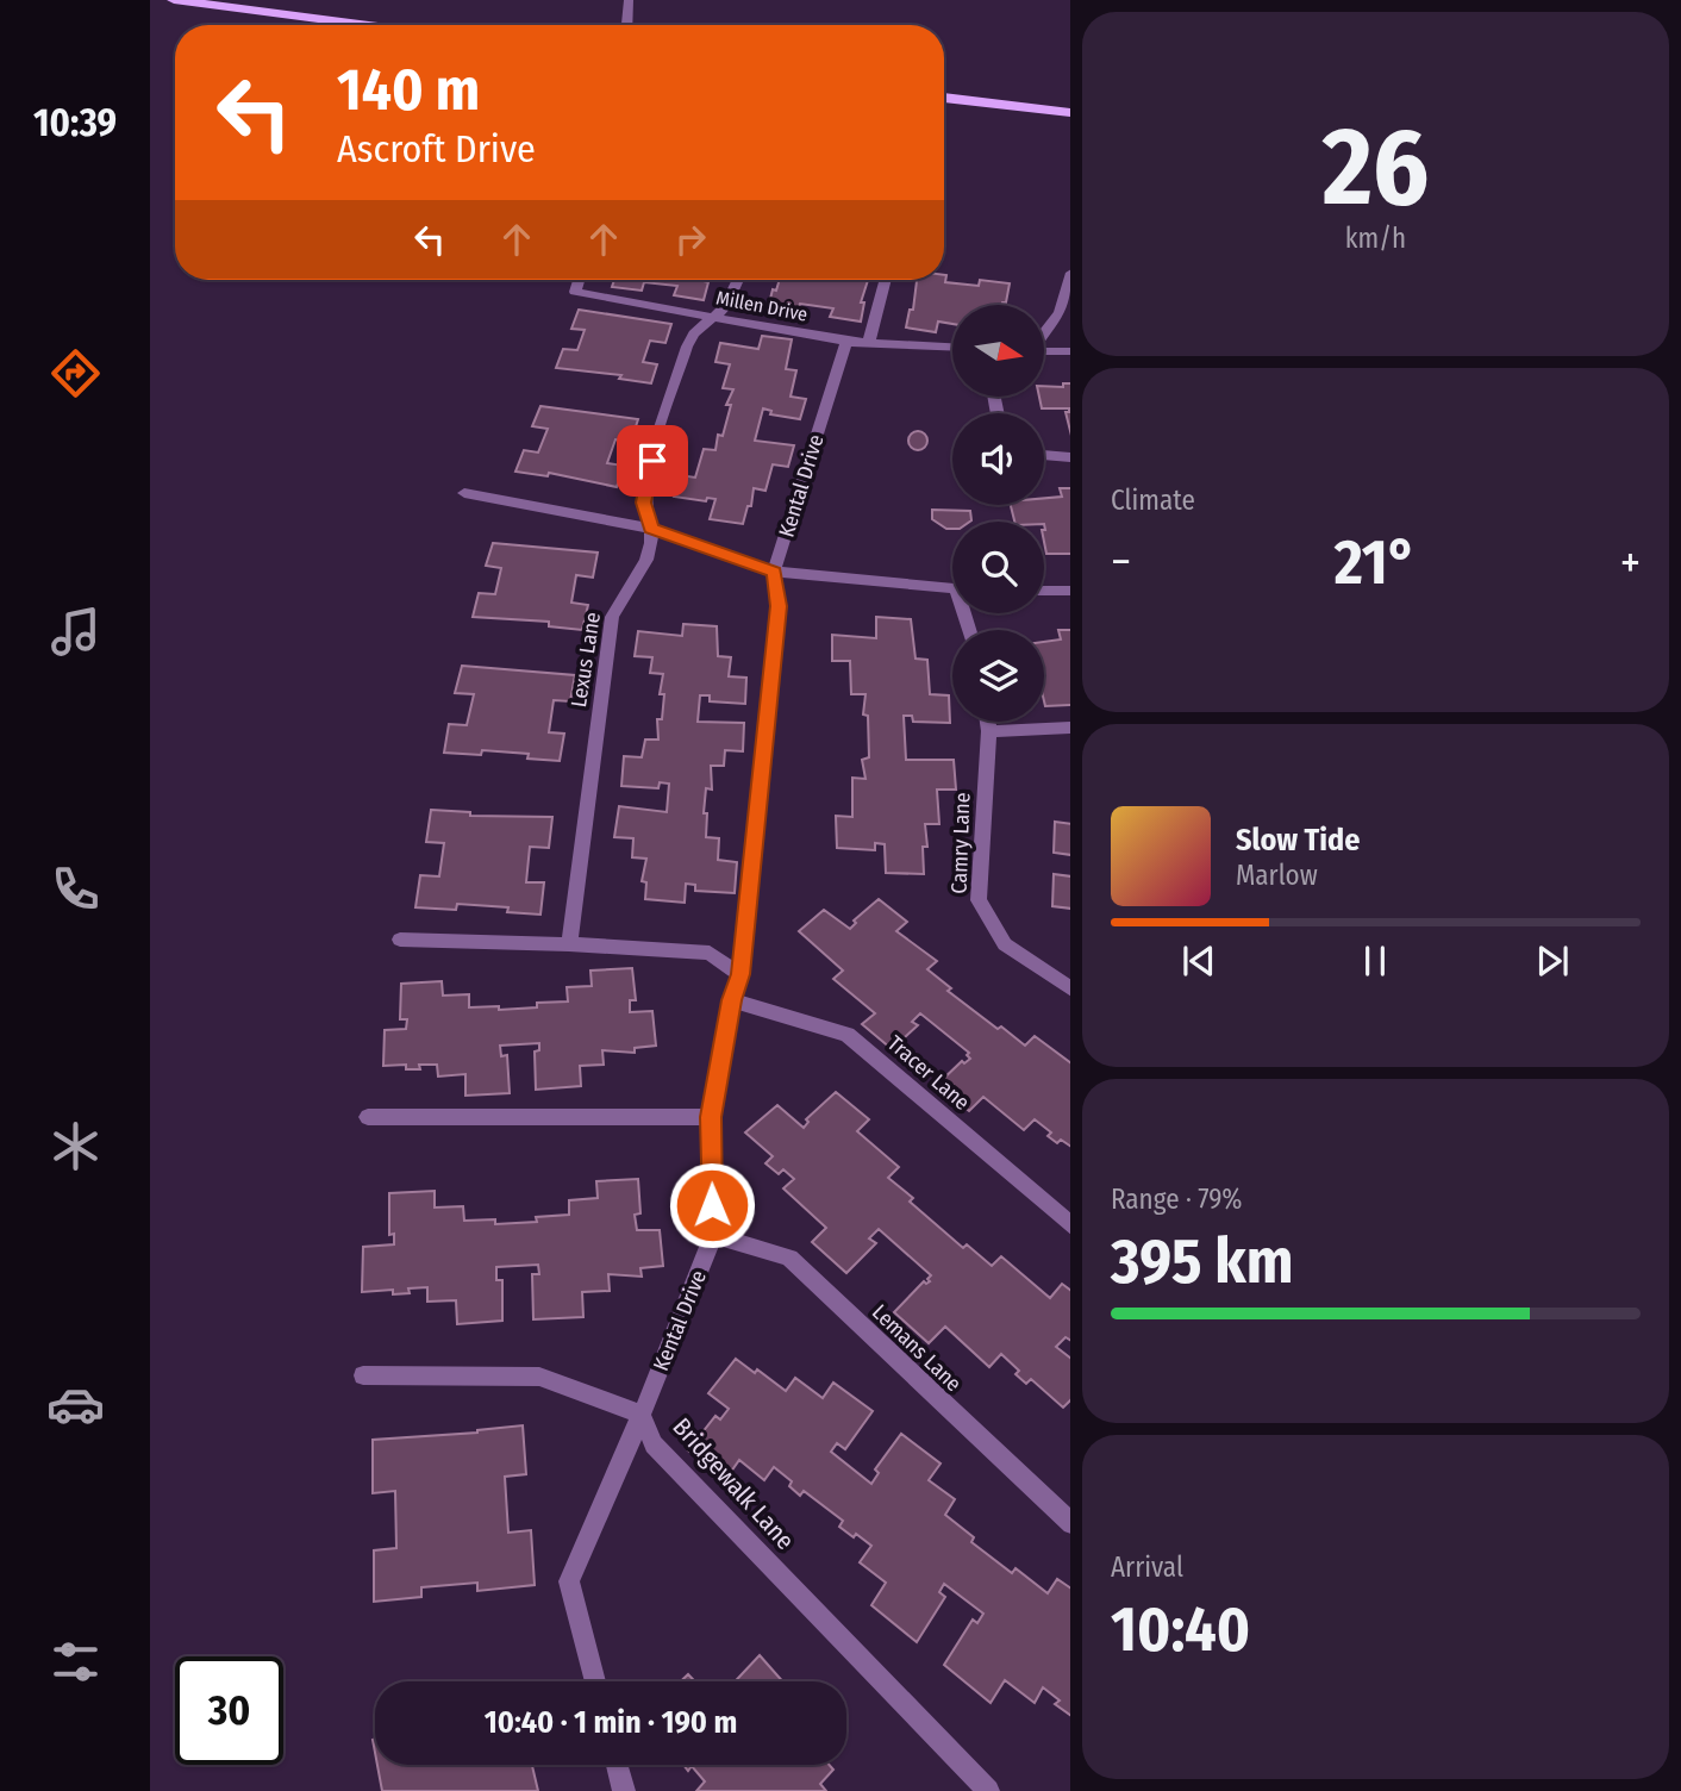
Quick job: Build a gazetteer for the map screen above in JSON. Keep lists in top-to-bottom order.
{
  "streets": {
    "street": [
      "Millen Drive",
      "Kental Drive",
      "Lexus Lane",
      "Camry Lane",
      "Tracer Lane",
      "Lemans Lane",
      "Bridgewalk Lane"
    ]
  },
  "crossings": [
    ["Millen Drive", "Kental Drive"],
    ["Millen Drive", "Lexus Lane"],
    ["Kental Drive", "Tracer Lane"],
    ["Kental Drive", "Lemans Lane"],
    ["Kental Drive", "Bridgewalk Lane"]
  ],
  "north": "right",
  "page": {
    "tabs": "10:39",
    "tile": [
      ["26", "km/h"],
      "Climate",
      ["Range · 79%", "395 km"],
      ["Arrival", "10:40"]
    ],
    "turn": ["140 m", "Ascroft Drive"],
    "heat": ["−", "21°", "+"],
    "song": ["Slow Tide", "Marlow"],
    "limit": "30",
    "trip": "10:40 · 1 min · 190 m"
  }
}
